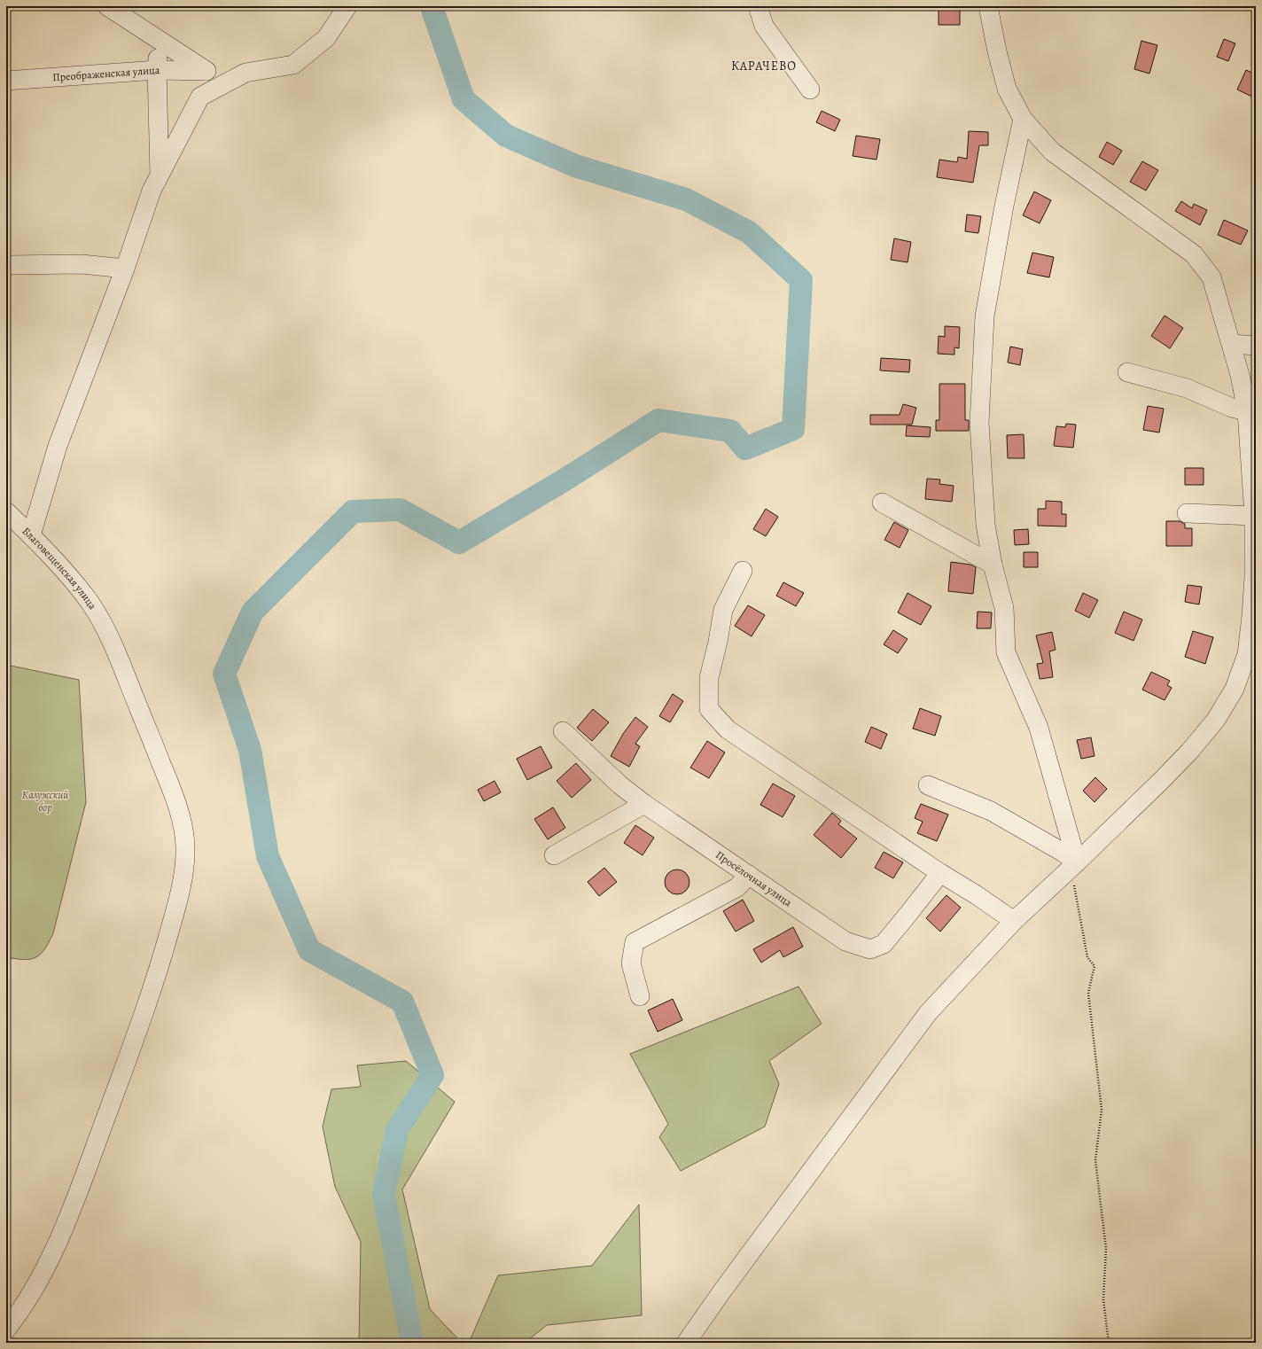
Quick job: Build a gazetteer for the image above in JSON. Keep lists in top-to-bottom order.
{
  "streets": {
    "street": ["Преображенская улица", "Благовещенская улица", "Просёлочная улица"]
  },
  "districts": ["КАРАЧЕВО"],
  "parks": ["Калужский бор"]
}
